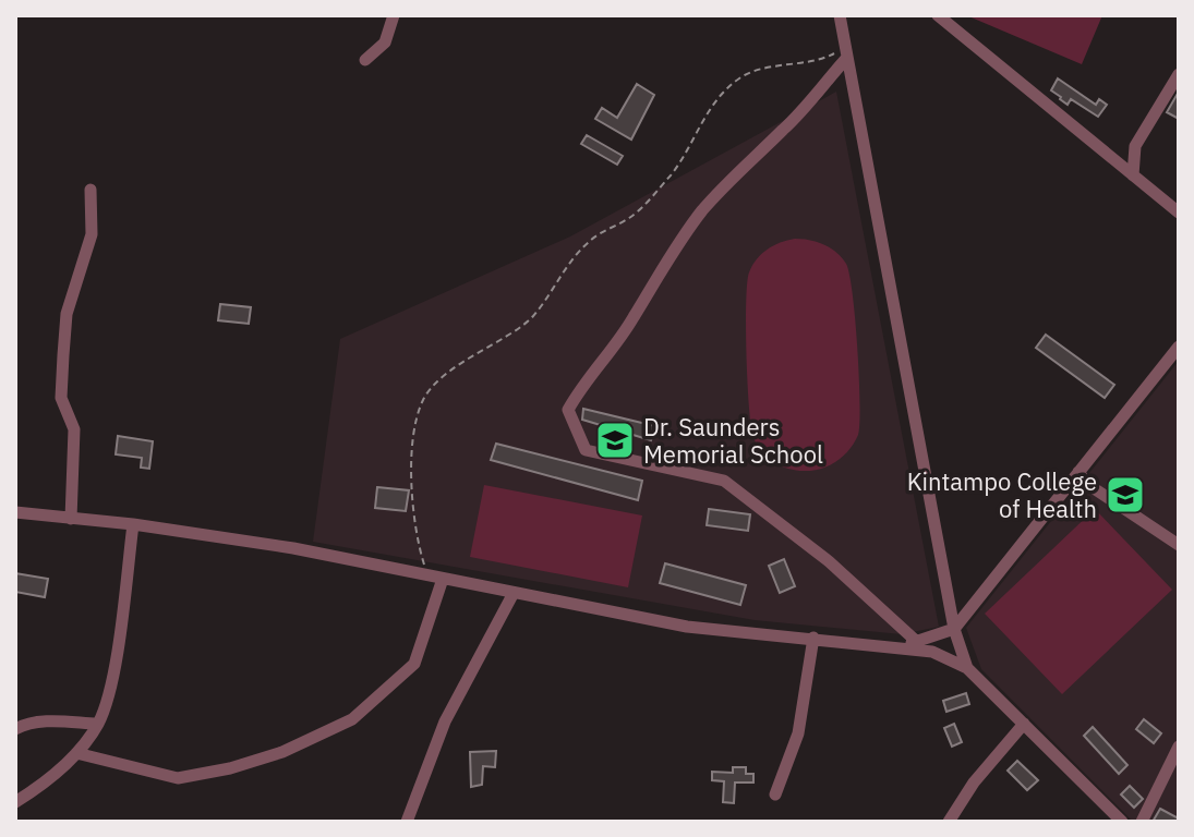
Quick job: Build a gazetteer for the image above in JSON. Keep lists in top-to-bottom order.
{
  "places": {
    "school or university": ["Dr. Saunders Memorial School", "Kintampo College of Health"]
  }
}
